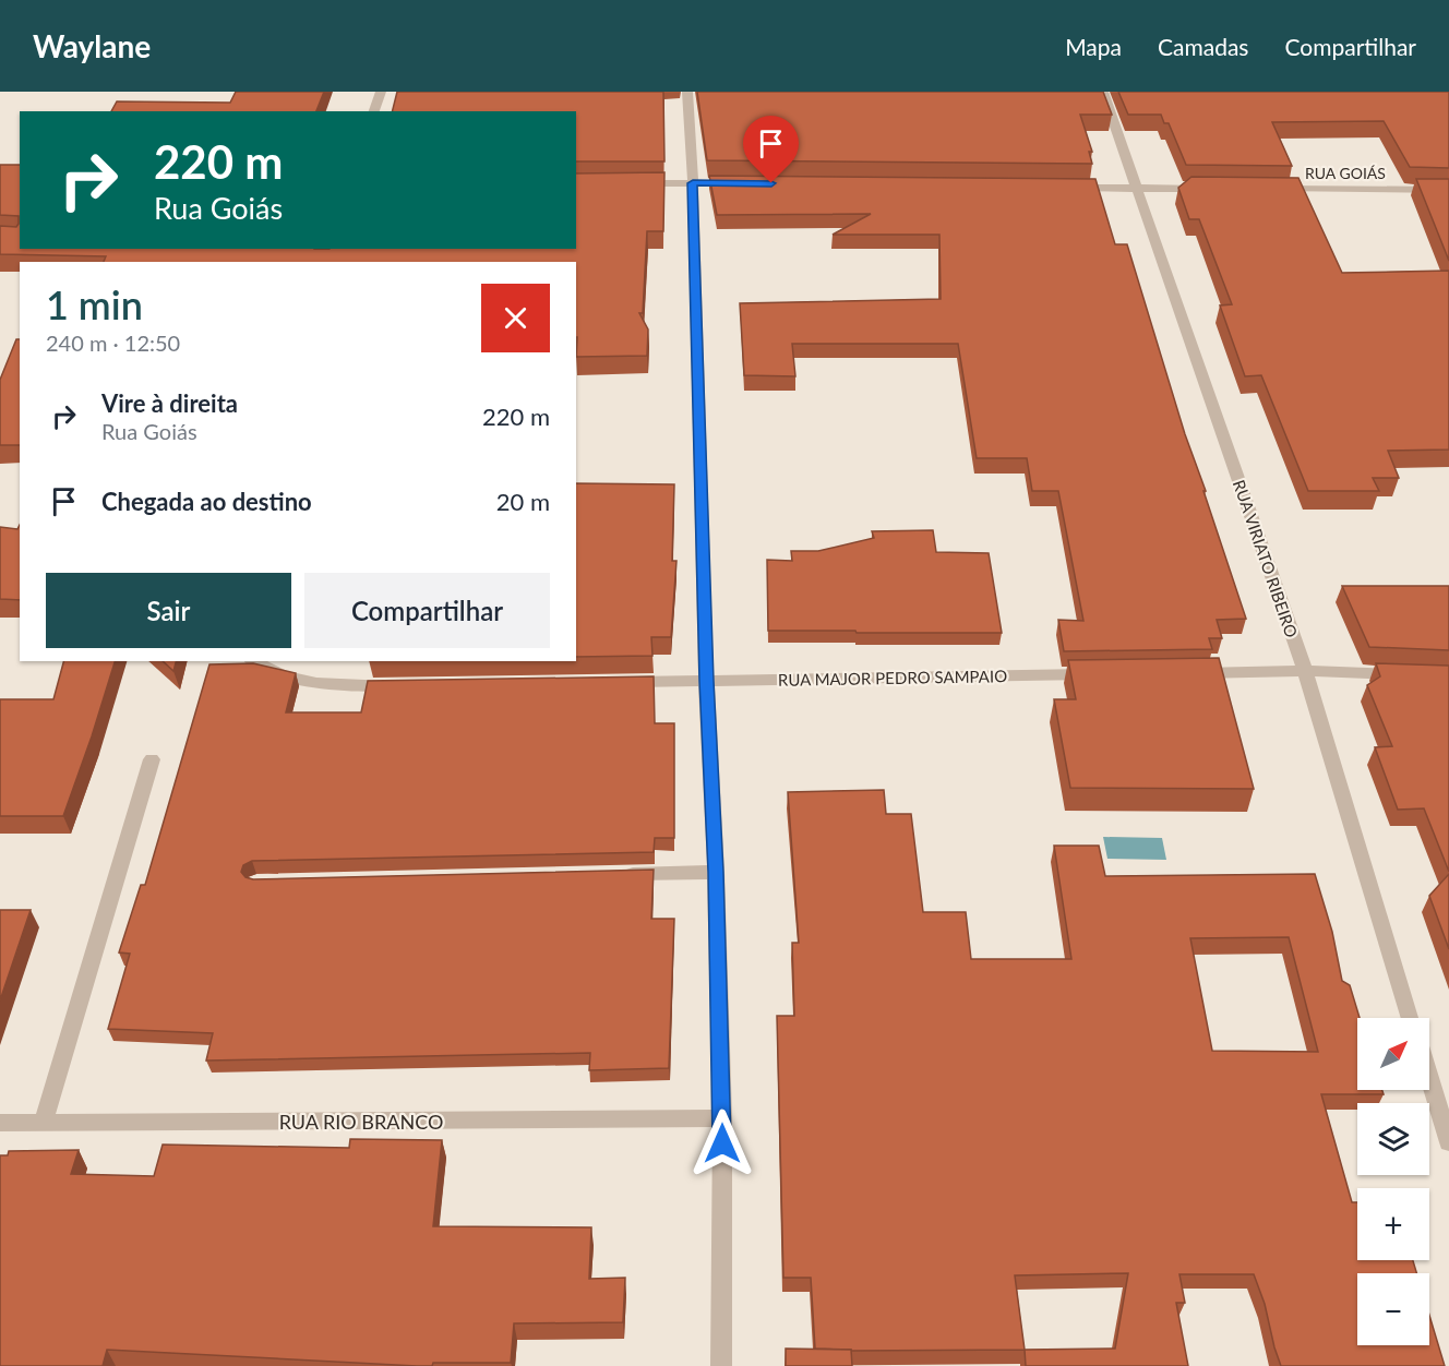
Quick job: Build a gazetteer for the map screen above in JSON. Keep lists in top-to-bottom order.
{
  "streets": {
    "street": [
      "RUA GOIÁS",
      "RUA VIRIATO RIBEIRO",
      "RUA MAJOR PEDRO SAMPAIO",
      "RUA RIO BRANCO"
    ]
  },
  "north": "top right",
  "page": {
    "header": "Waylane",
    "nav": ["Mapa", "Camadas", "Compartilhar"],
    "turn": ["220 m", "Rua Goiás"],
    "heading": ["1 min", "240 m · 12:50"],
    "list": [
      {
        "name": "Vire à direita",
        "note": "Rua Goiás",
        "value": "220 m"
      },
      {
        "name": "Chegada ao destino",
        "value": "20 m"
      }
    ],
    "buttons": ["Sair", "Compartilhar"],
    "map_buttons": ["+", "−"]
  }
}
